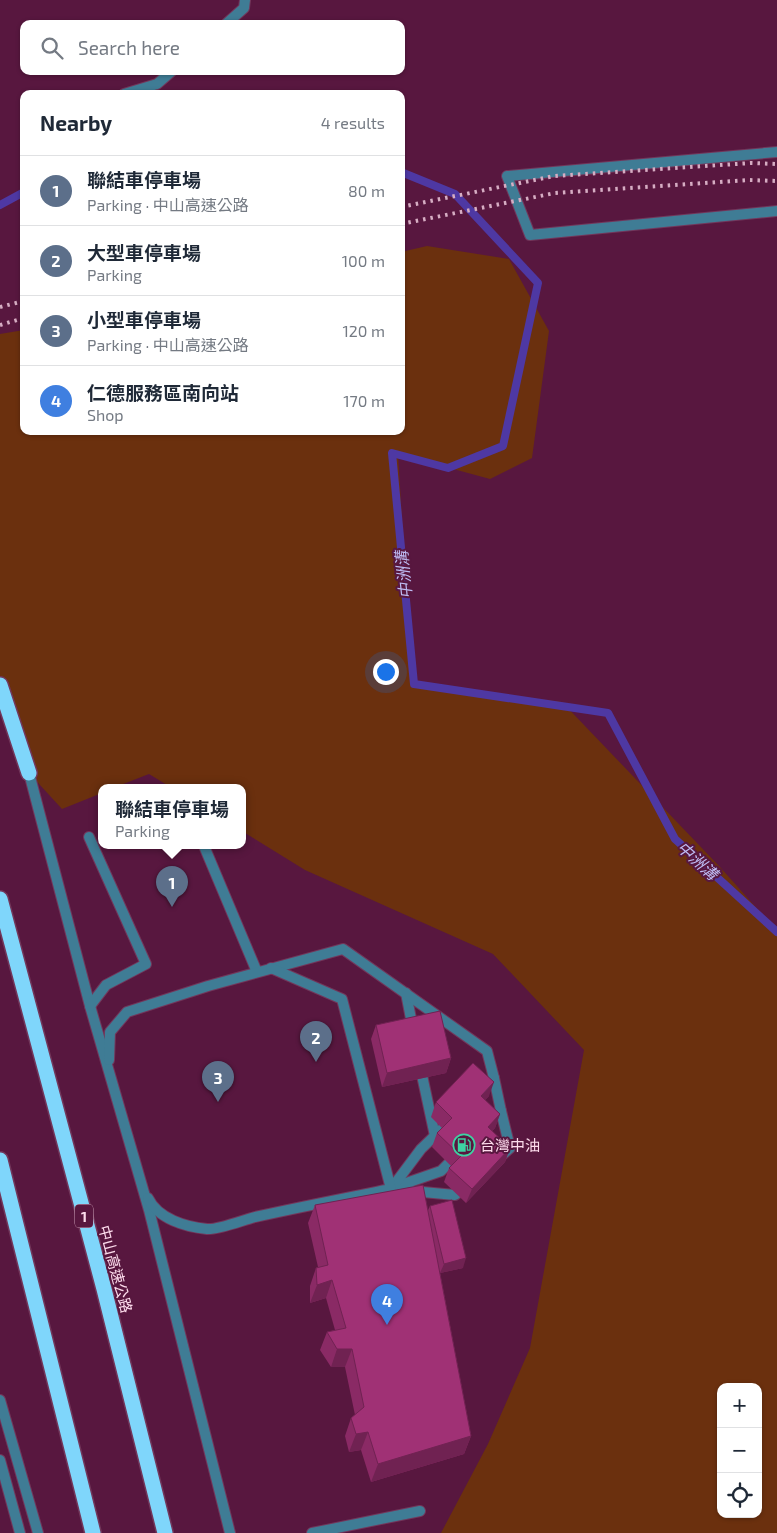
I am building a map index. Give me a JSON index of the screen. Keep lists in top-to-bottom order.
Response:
{
  "streets": {
    "highway": ["1", "中山高速公路"]
  },
  "water": ["中洲溝"],
  "places": {
    "fuel station": ["台灣中油"]
  },
  "page": {
    "search": "Search here",
    "heading": ["Nearby", "4 results"],
    "list": [
      {
        "mark": "1",
        "name": "聯結車停車場",
        "note": "Parking · 中山高速公路",
        "value": "80 m"
      },
      {
        "mark": "2",
        "name": "大型車停車場",
        "note": "Parking",
        "value": "100 m"
      },
      {
        "mark": "3",
        "name": "小型車停車場",
        "note": "Parking · 中山高速公路",
        "value": "120 m"
      },
      {
        "mark": "4",
        "name": "仁德服務區南向站",
        "note": "Shop",
        "value": "170 m"
      }
    ],
    "popup": ["聯結車停車場", "Parking"],
    "pins": [
      "1",
      "2",
      "3",
      "4"
    ],
    "map_buttons": ["+", "−"]
  }
}
